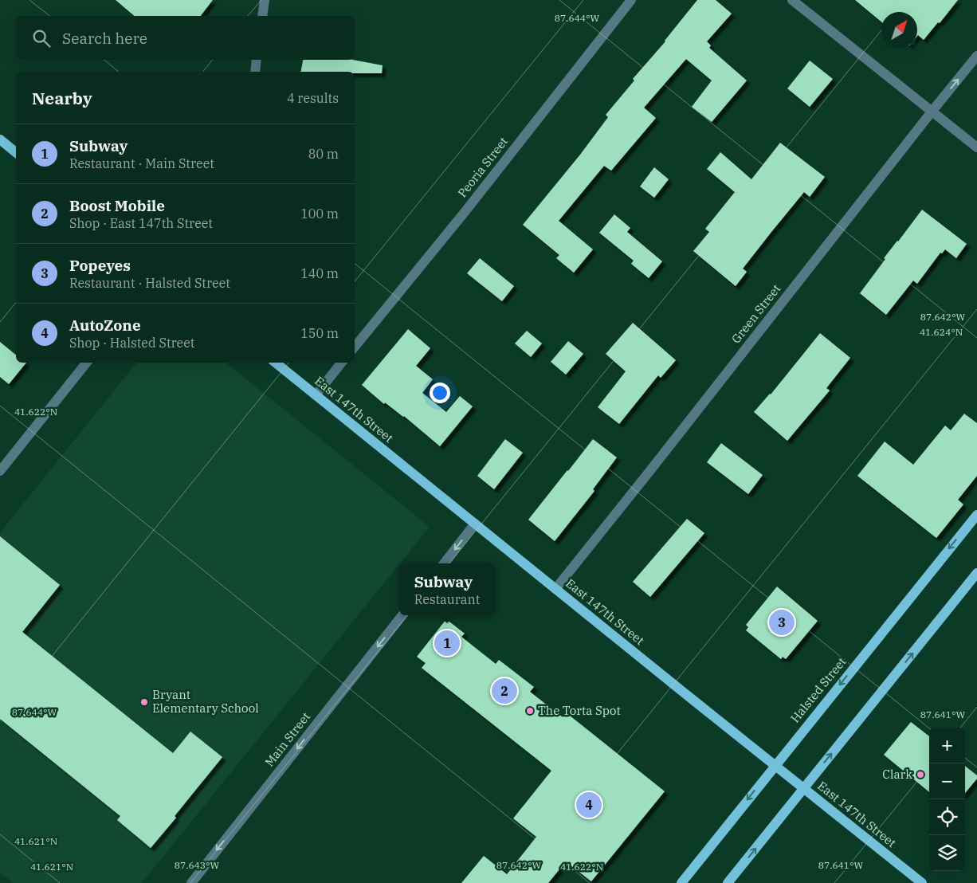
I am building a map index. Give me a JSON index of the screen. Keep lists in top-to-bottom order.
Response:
{
  "streets": {
    "main road": ["East 147th Street", "Halsted Street"],
    "street": ["Peoria Street", "Green Street", "Main Street"]
  },
  "crossings": [
    ["Green Street", "East 147th Street"],
    ["East 147th Street", "Halsted Street"]
  ],
  "one_way": ["Main Street"],
  "places": ["Bryant Elementary School", "The Torta Spot", "Clark"],
  "north": "top right",
  "page": {
    "search": "Search here",
    "heading": ["Nearby", "4 results"],
    "list": [
      {
        "mark": "1",
        "name": "Subway",
        "note": "Restaurant · Main Street",
        "value": "80 m"
      },
      {
        "mark": "2",
        "name": "Boost Mobile",
        "note": "Shop · East 147th Street",
        "value": "100 m"
      },
      {
        "mark": "3",
        "name": "Popeyes",
        "note": "Restaurant · Halsted Street",
        "value": "140 m"
      },
      {
        "mark": "4",
        "name": "AutoZone",
        "note": "Shop · Halsted Street",
        "value": "150 m"
      }
    ],
    "popup": ["Subway", "Restaurant"],
    "pins": [
      "3",
      "1",
      "2",
      "4"
    ],
    "map_buttons": ["+", "−"]
  },
  "coordinates": [
    "87.644°W",
    "87.642°W",
    "41.624°N",
    "41.622°N",
    "87.641°W",
    "41.621°N",
    "87.643°W"
  ]
}
